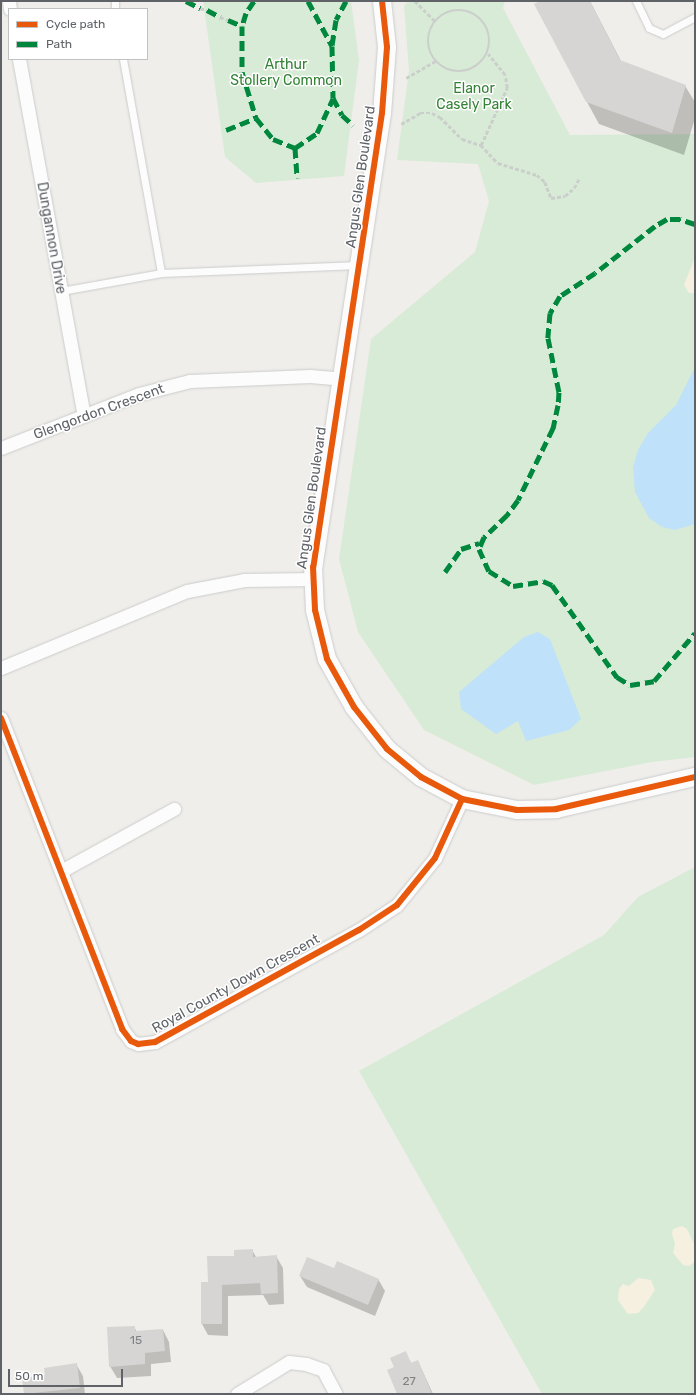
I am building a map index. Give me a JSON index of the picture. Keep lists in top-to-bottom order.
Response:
{
  "streets": {
    "street": [
      "Angus Glen Boulevard",
      "Dungannon Drive",
      "Glengordon Crescent",
      "Royal County Down Crescent"
    ]
  },
  "crossings": [
    ["Angus Glen Boulevard", "Glengordon Crescent"],
    ["Angus Glen Boulevard", "Royal County Down Crescent"],
    ["Dungannon Drive", "Glengordon Crescent"]
  ],
  "parks": ["Arthur Stollery Common", "Elanor Casely Park"],
  "house_numbers": ["15", "27"],
  "legend": ["Cycle path", "Path"],
  "scale_bar": "50 m"
}
